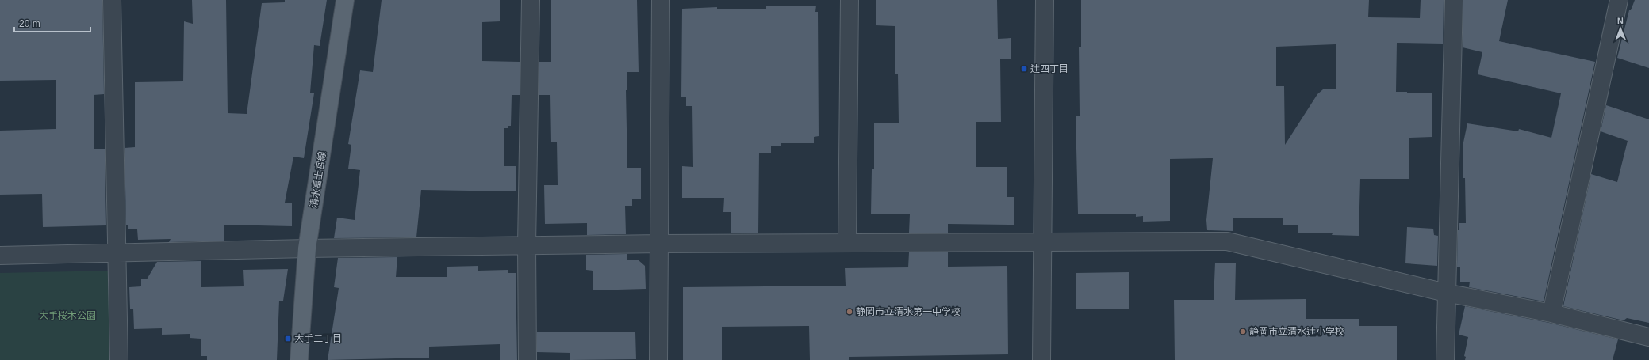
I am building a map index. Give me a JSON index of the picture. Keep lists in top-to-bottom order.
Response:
{
  "streets": {
    "main road": ["清水富士宮線"]
  },
  "parks": ["大手桜木公園"],
  "places": {
    "transit": ["辻四丁目", "大手二丁目"],
    "other": ["静岡市立清水第一中学校", "静岡市立清水辻小学校"]
  },
  "scale_bar": "20 m",
  "north": "top"
}
